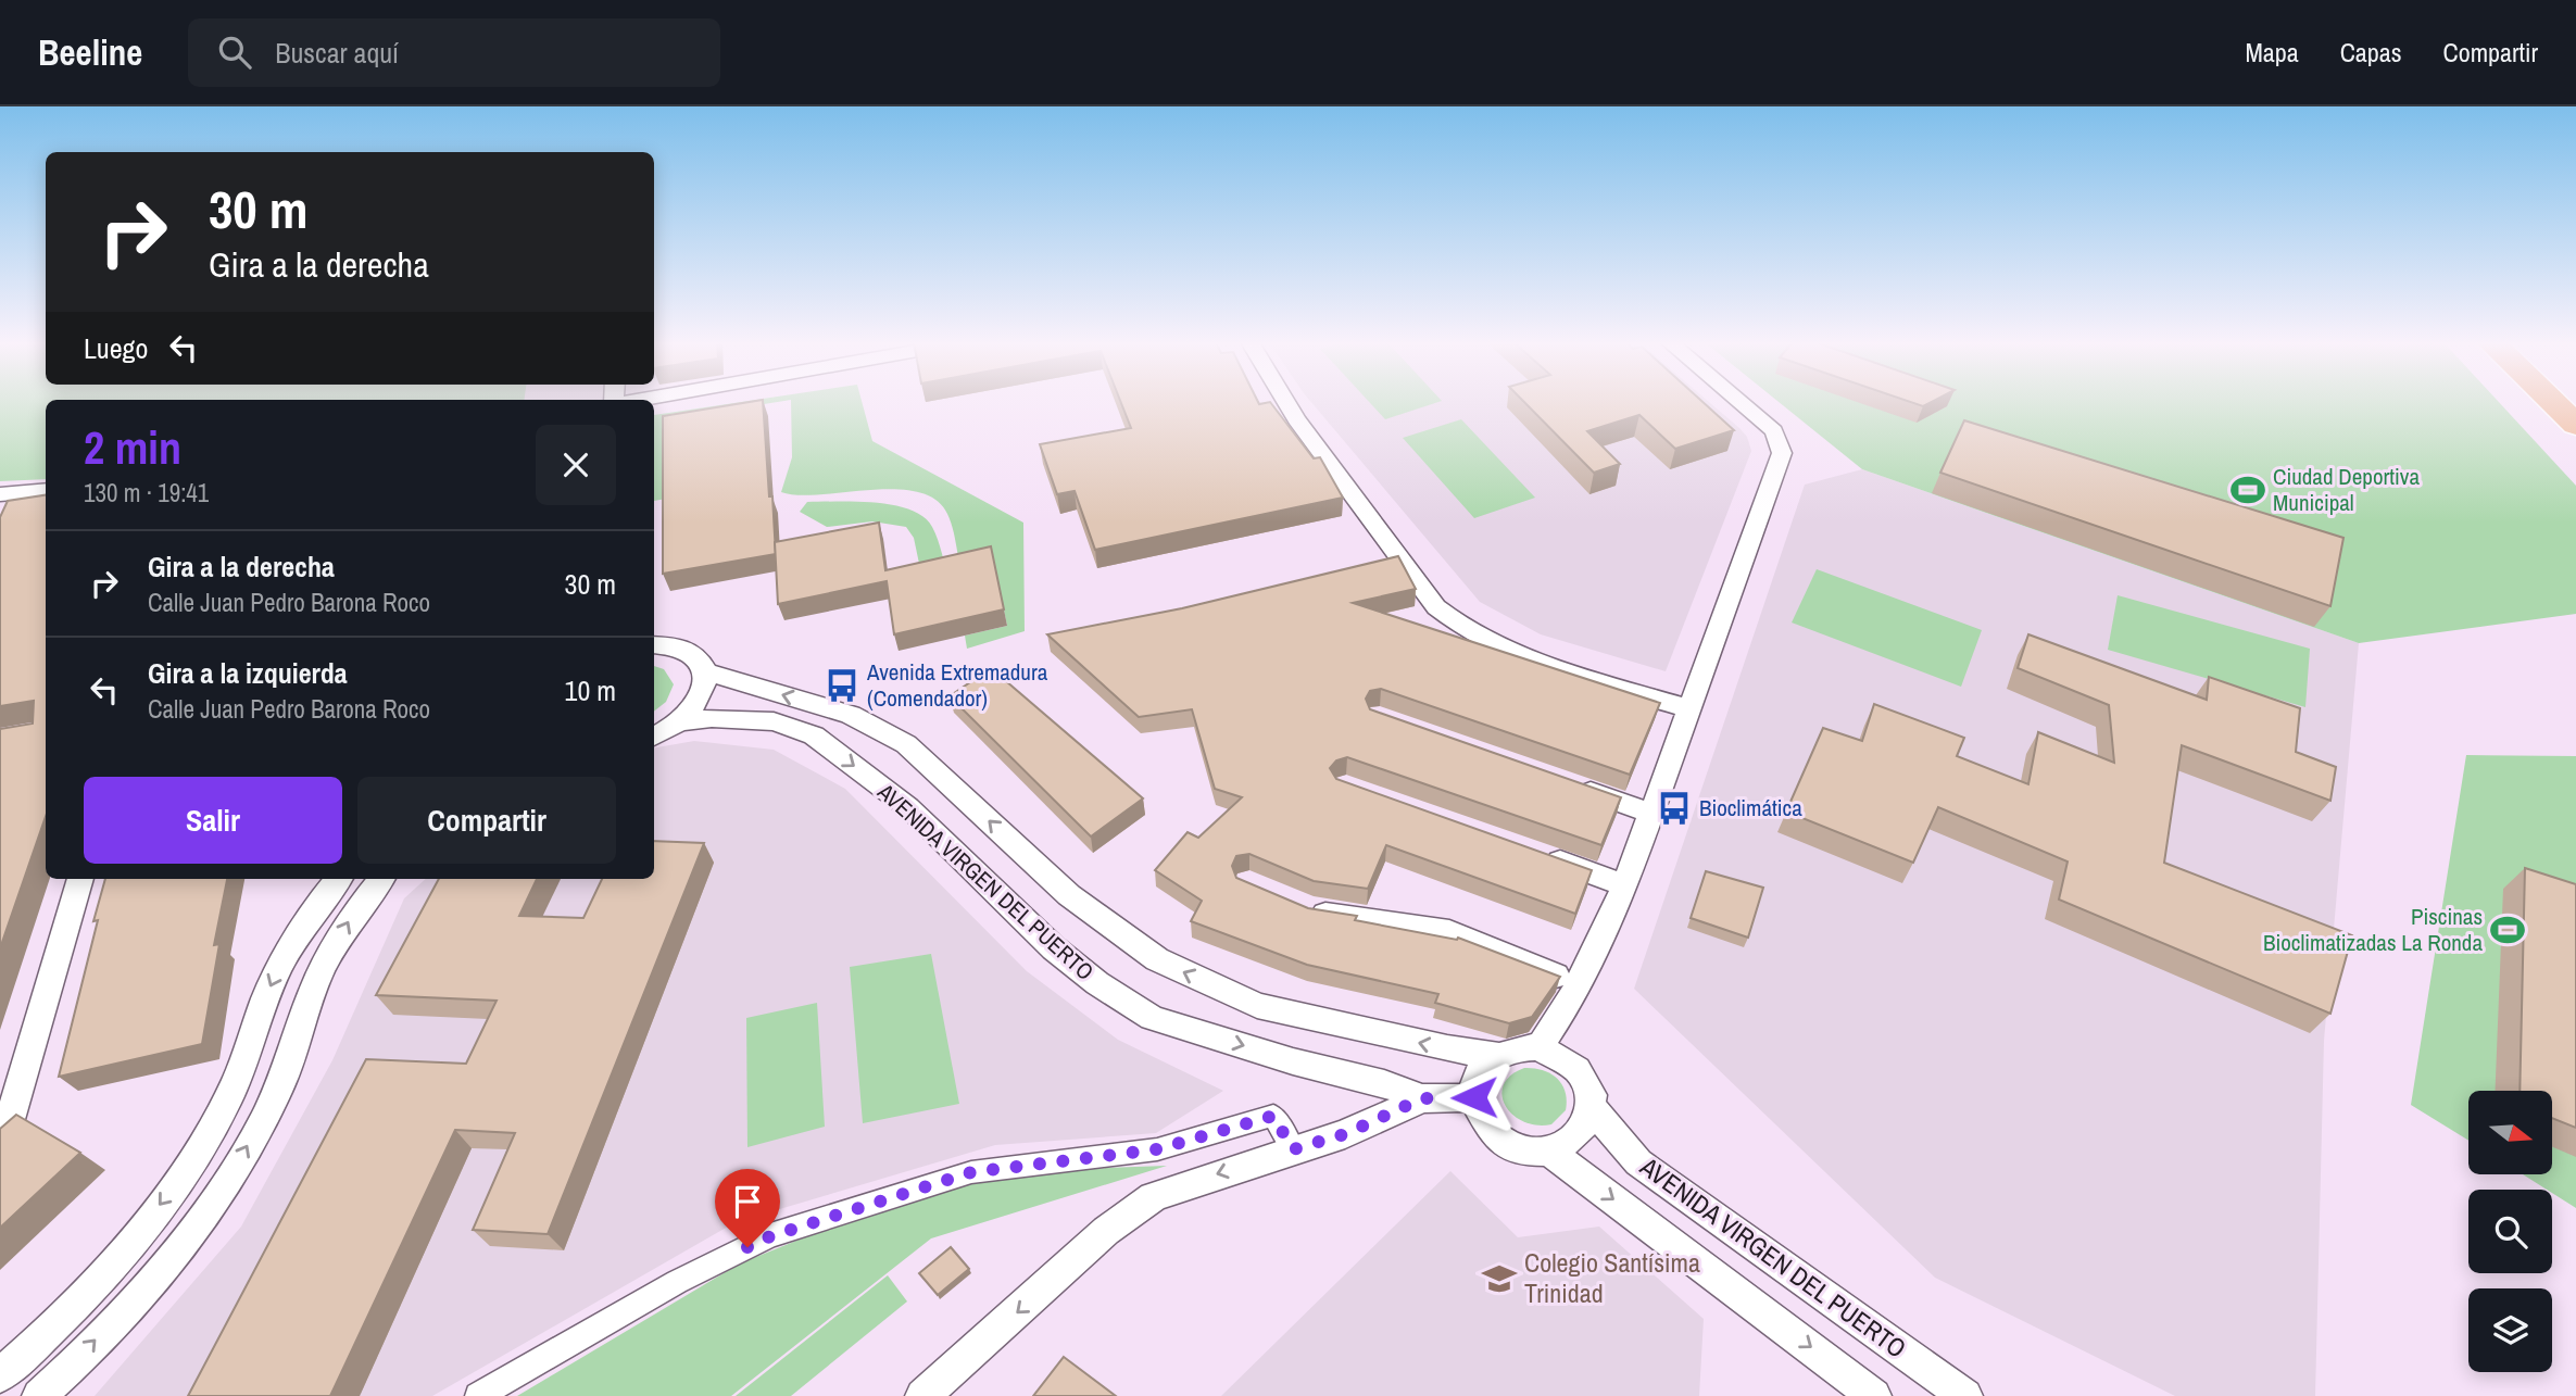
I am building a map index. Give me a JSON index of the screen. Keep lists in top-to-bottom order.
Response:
{
  "streets": {
    "street": ["AVENIDA VIRGEN DEL PUERTO"]
  },
  "places": {
    "sports": ["Ciudad Deportiva Municipal", "Piscinas Bioclimatizadas La Ronda"],
    "bus stop": ["Avenida Extremadura (Comendador)", "Bioclimática"],
    "school or university": ["Colegio Santísima Trinidad"]
  },
  "north": "right",
  "page": {
    "header": "Beeline",
    "search": "Buscar aquí",
    "nav": ["Mapa", "Capas", "Compartir"],
    "turn": ["30 m", "Gira a la derecha"],
    "then": "Luego",
    "heading": ["2 min", "130 m · 19:41"],
    "list": [
      {
        "name": "Gira a la derecha",
        "note": "Calle Juan Pedro Barona Roco",
        "value": "30 m"
      },
      {
        "name": "Gira a la izquierda",
        "note": "Calle Juan Pedro Barona Roco",
        "value": "10 m"
      }
    ],
    "buttons": ["Salir", "Compartir"]
  }
}
